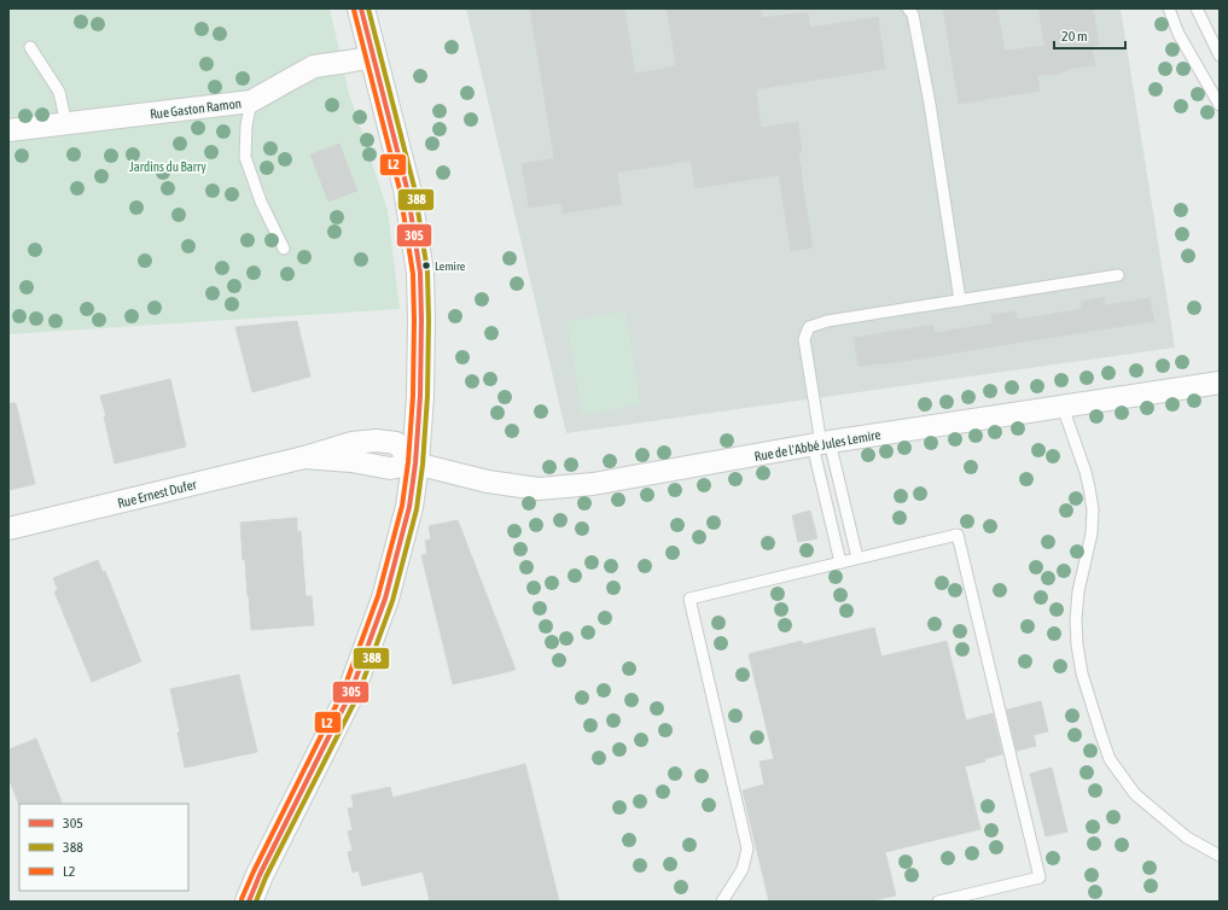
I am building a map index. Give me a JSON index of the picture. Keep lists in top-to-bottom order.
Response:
{
  "streets": {
    "street": ["Rue Gaston Ramon", "Rue de l'Abbé Jules Lemire", "Rue Ernest Dufer"]
  },
  "crossings": [
    ["Rue de l'Abbé Jules Lemire", "Rue Ernest Dufer"]
  ],
  "parks": ["Jardins du Barry"],
  "places": ["Lemire"],
  "lines": ["transit line 305", "transit line 388", "transit line L2"],
  "legend": ["305", "388", "L2"],
  "scale_bar": "20 m"
}
